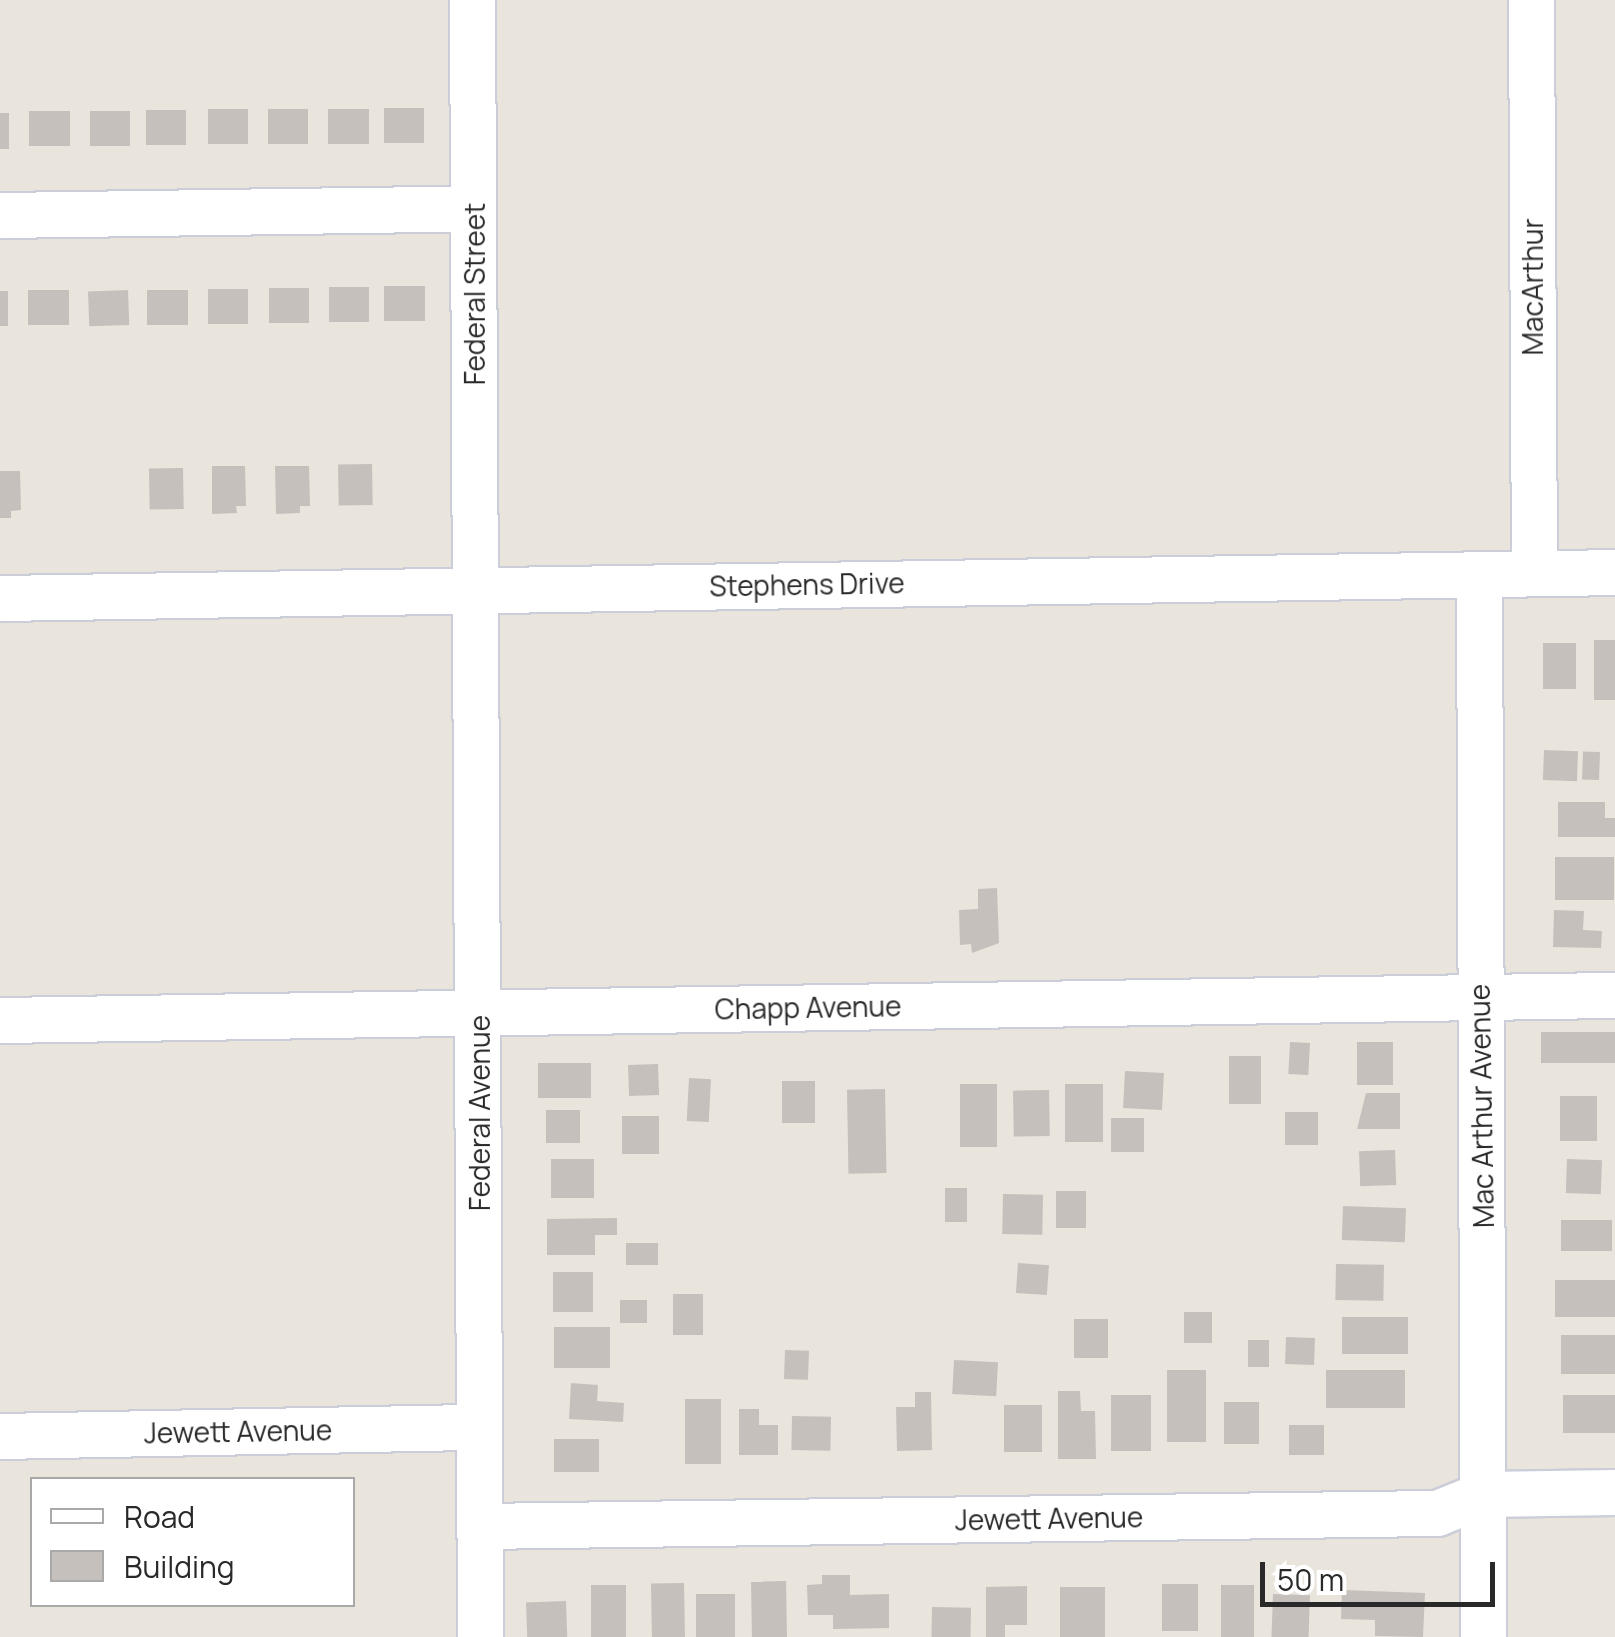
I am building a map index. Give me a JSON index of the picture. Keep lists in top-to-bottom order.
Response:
{
  "streets": {
    "street": [
      "MacArthur",
      "Federal Street",
      "Stephens Drive",
      "Chapp Avenue",
      "Mac Arthur Avenue",
      "Federal Avenue",
      "Jewett Avenue"
    ]
  },
  "crossings": [
    ["MacArthur", "Stephens Drive"],
    ["Federal Street", "Stephens Drive"],
    ["Federal Street", "Federal Avenue"],
    ["Stephens Drive", "Mac Arthur Avenue"],
    ["Stephens Drive", "Federal Avenue"],
    ["Chapp Avenue", "Mac Arthur Avenue"],
    ["Chapp Avenue", "Federal Avenue"],
    ["Mac Arthur Avenue", "Jewett Avenue"],
    ["Federal Avenue", "Jewett Avenue"]
  ],
  "legend": ["Road", "Building"],
  "scale_bar": "50 m"
}
